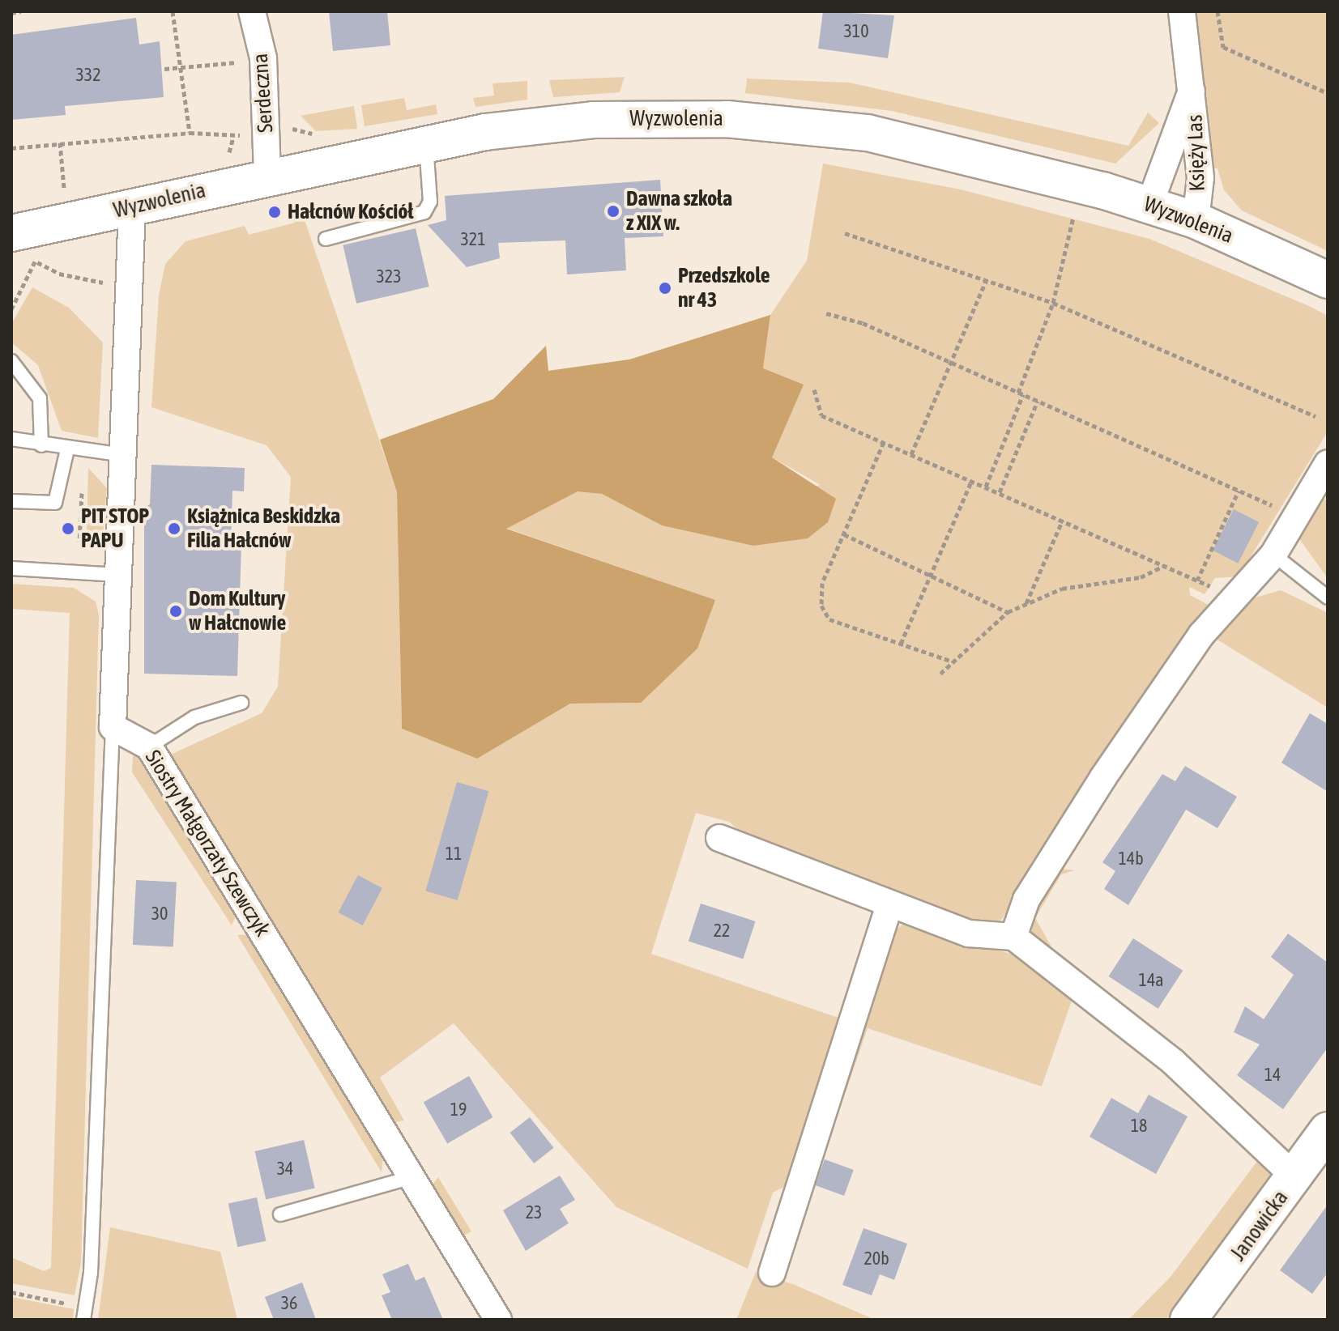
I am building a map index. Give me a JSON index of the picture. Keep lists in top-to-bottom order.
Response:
{
  "streets": {
    "street": [
      "Serdeczna",
      "Wyzwolenia",
      "Księży Las",
      "Siostry Małgorzaty Szewczyk",
      "Janowicka"
    ]
  },
  "crossings": [
    ["Serdeczna", "Wyzwolenia"],
    ["Wyzwolenia", "Księży Las"]
  ],
  "places": [
    "Dawna szkoła z XIX w.",
    "Hałcnów Kościół",
    "Przedszkole nr 43",
    "PIT STOP PAPU",
    "Książnica Beskidzka Filia Hałcnów",
    "Dom Kultury w Hałcnowie"
  ],
  "house_numbers": [
    "310",
    "332",
    "321",
    "323",
    "11",
    "14b",
    "30",
    "22",
    "14a",
    "14",
    "19",
    "18",
    "34",
    "23",
    "20b",
    "36"
  ]
}
